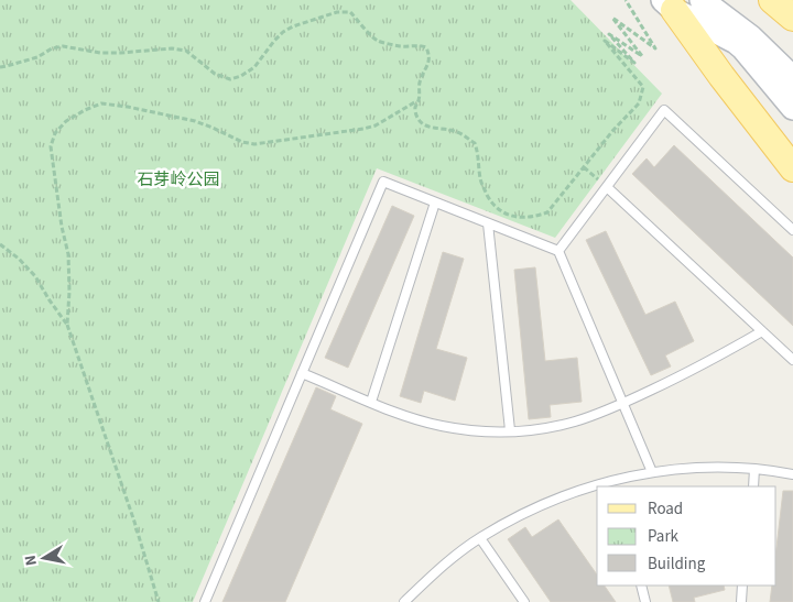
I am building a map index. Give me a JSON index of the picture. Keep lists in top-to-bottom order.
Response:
{
  "parks": ["石芽岭公园"],
  "legend": ["Road", "Park", "Building"],
  "north": "left"
}
